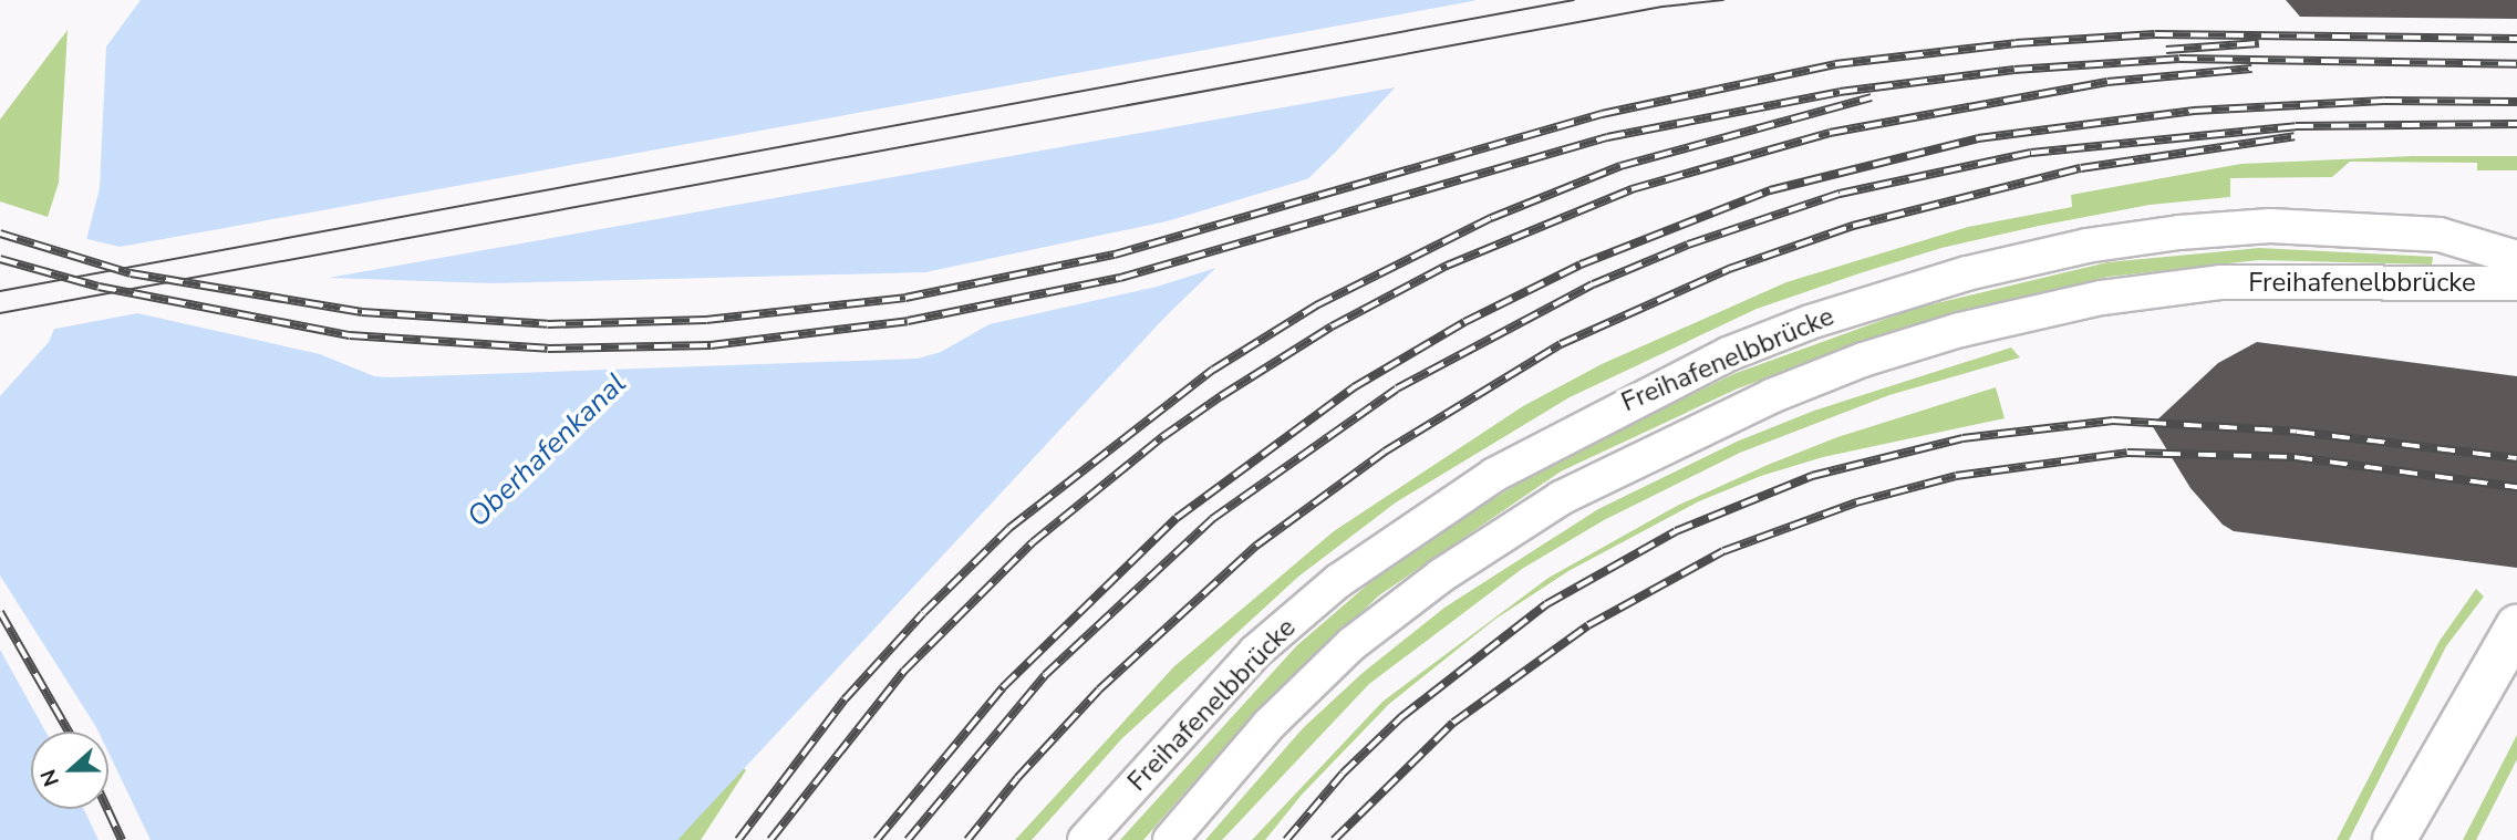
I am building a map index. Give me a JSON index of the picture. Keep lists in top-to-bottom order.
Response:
{
  "streets": {
    "street": ["Freihafenelbbrücke"]
  },
  "water": ["Oberhafenkanal"],
  "north": "left"
}
